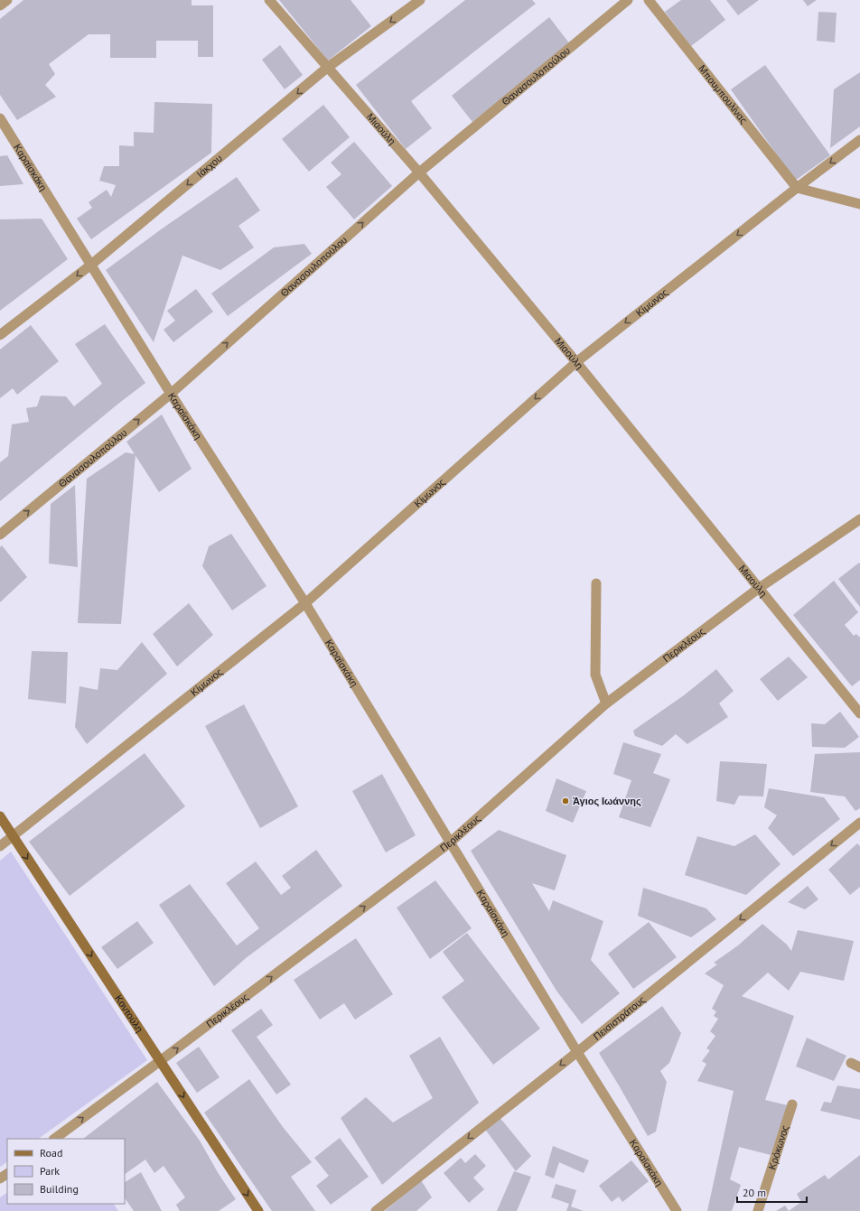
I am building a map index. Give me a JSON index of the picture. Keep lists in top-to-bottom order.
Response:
{
  "streets": {
    "main road": ["Κοντούλη"],
    "street": [
      "Θανασουλοπούλου",
      "Μπουμπουλίνας",
      "Μιαούλη",
      "Ιάκχου",
      "Καραϊσκάκη",
      "Κίμωνος",
      "Περικλέους",
      "Πεισιστράτους",
      "Κρόκωνος"
    ]
  },
  "crossings": [
    ["Θανασουλοπούλου", "Μιαούλη"],
    ["Θανασουλοπούλου", "Καραϊσκάκη"],
    ["Μπουμπουλίνας", "Κίμωνος"],
    ["Μιαούλη", "Ιάκχου"],
    ["Μιαούλη", "Κίμωνος"],
    ["Μιαούλη", "Περικλέους"],
    ["Ιάκχου", "Καραϊσκάκη"],
    ["Καραϊσκάκη", "Κίμωνος"],
    ["Καραϊσκάκη", "Περικλέους"],
    ["Καραϊσκάκη", "Πεισιστράτους"],
    ["Κίμωνος", "Κοντούλη"],
    ["Περικλέους", "Κοντούλη"]
  ],
  "one_way": [
    "Θανασουλοπούλου",
    "Ιάκχου",
    "Κίμωνος",
    "Περικλέους",
    "Κοντούλη",
    "Πεισιστράτους"
  ],
  "places": ["Άγιος Ιωάννης"],
  "legend": ["Road", "Park", "Building"],
  "scale_bar": "20 m"
}
